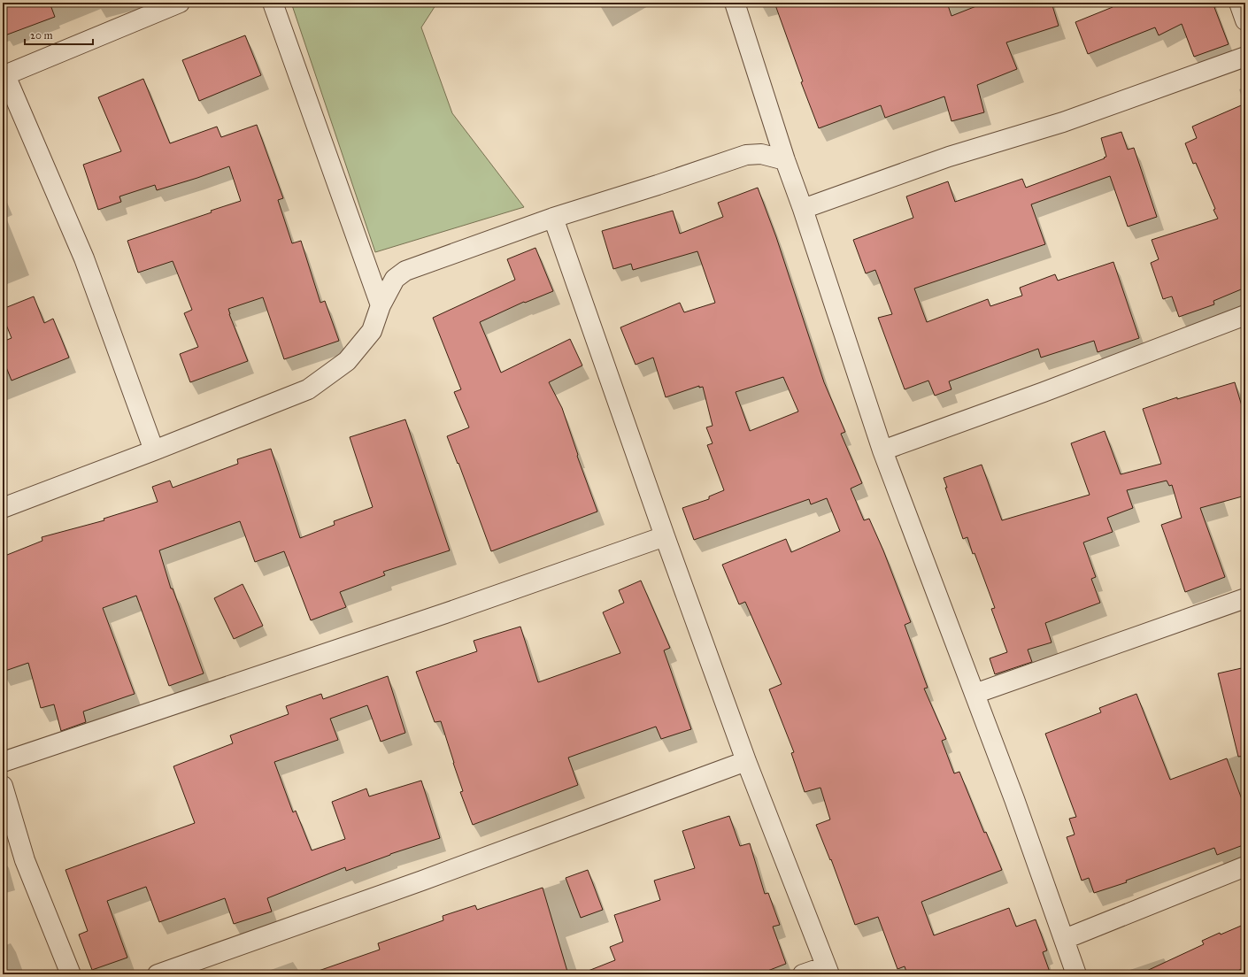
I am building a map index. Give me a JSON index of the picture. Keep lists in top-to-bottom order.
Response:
{
  "scale_bar": "20 m"
}
